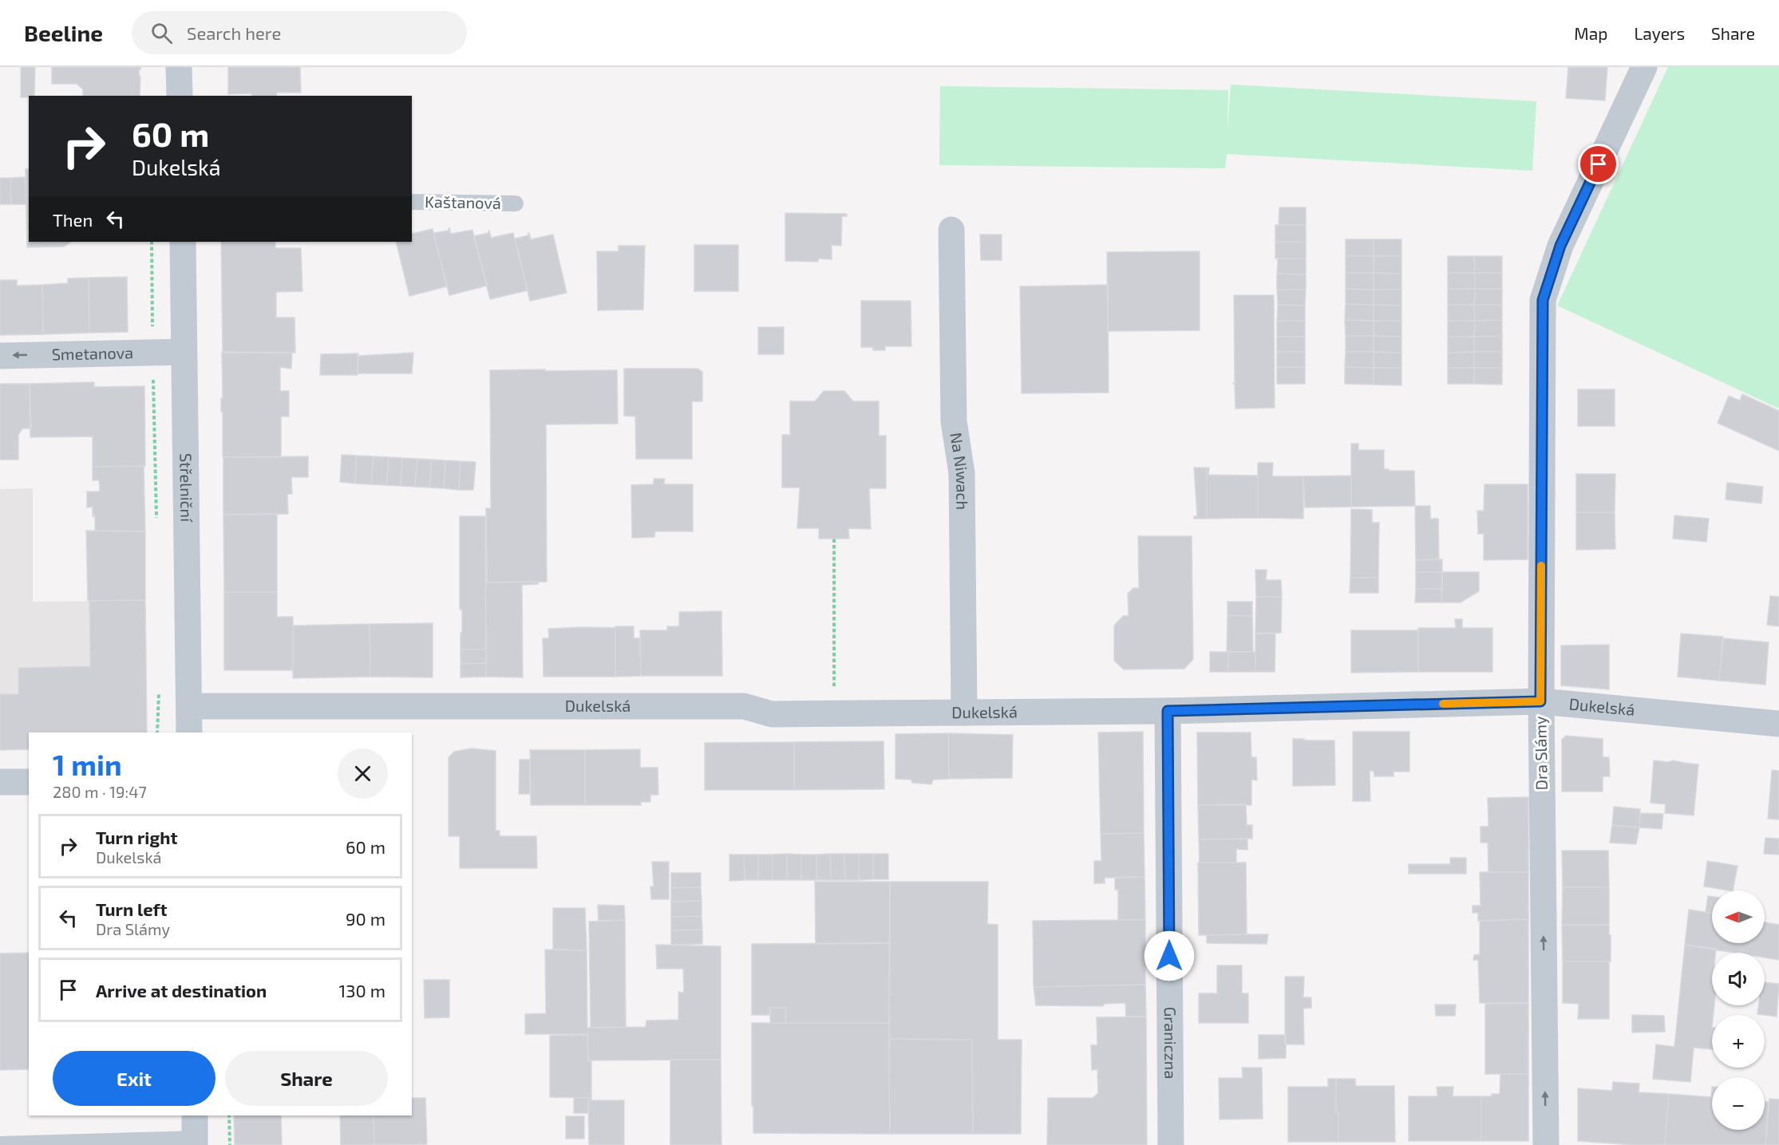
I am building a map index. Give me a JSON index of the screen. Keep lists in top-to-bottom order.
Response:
{
  "streets": {
    "street": [
      "Smetanova",
      "Na Niwach",
      "Střelniční",
      "Dukelská",
      "Dra Slámy",
      "Graniczna"
    ],
    "lane": ["Kaštanová"]
  },
  "crossings": [
    ["Smetanova", "Střelniční"],
    ["Na Niwach", "Dukelská"],
    ["Střelniční", "Dukelská"],
    ["Dukelská", "Dra Slámy"],
    ["Dukelská", "Graniczna"]
  ],
  "one_way": ["Smetanova", "Dra Slámy"],
  "north": "left",
  "page": {
    "header": "Beeline",
    "search": "Search here",
    "nav": ["Map", "Layers", "Share"],
    "turn": ["60 m", "Dukelská"],
    "then": "Then",
    "heading": ["1 min", "280 m · 19:47"],
    "list": [
      {
        "name": "Turn right",
        "note": "Dukelská",
        "value": "60 m"
      },
      {
        "name": "Turn left",
        "note": "Dra Slámy",
        "value": "90 m"
      },
      {
        "name": "Arrive at destination",
        "value": "130 m"
      }
    ],
    "map_buttons": ["+", "−"],
    "buttons": ["Exit", "Share"]
  }
}
